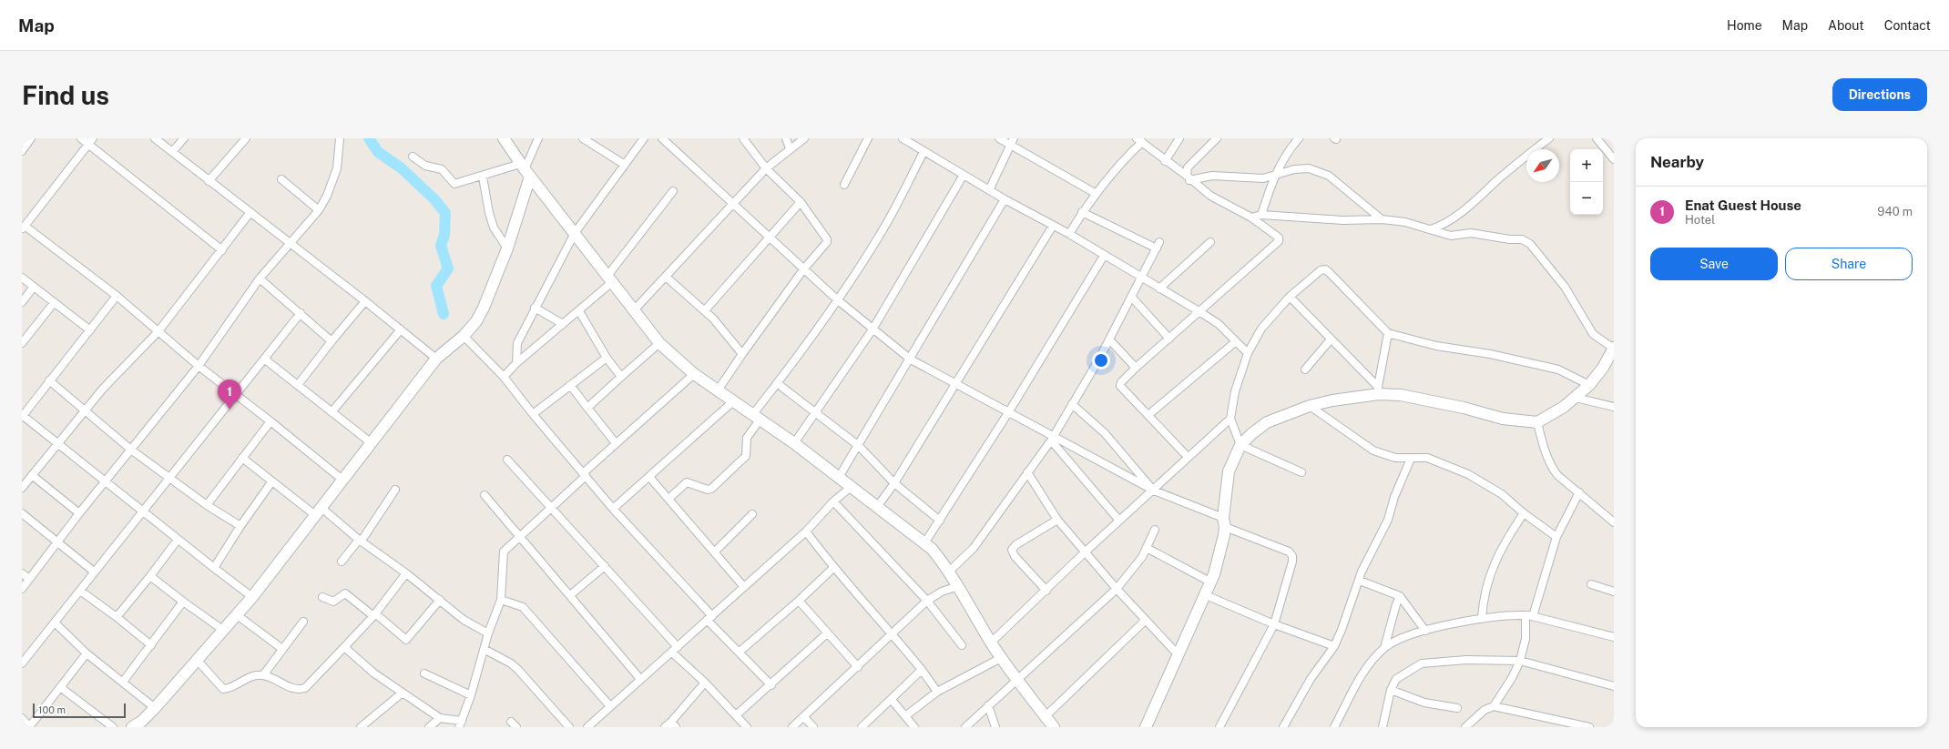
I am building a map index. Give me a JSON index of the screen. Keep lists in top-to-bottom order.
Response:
{
  "scale_bar": "100 m",
  "north": "bottom left",
  "page": {
    "header": "Map",
    "nav": [
      "Home",
      "Map",
      "About",
      "Contact"
    ],
    "buttons": [
      "Directions",
      ["Save", "Share"]
    ],
    "title": "Find us",
    "heading": "Nearby",
    "map_buttons": ["+", "−"],
    "list": [
      {
        "mark": "1",
        "name": "Enat Guest House",
        "note": "Hotel",
        "value": "940 m"
      }
    ],
    "pins": "1",
    "scale": "100 m"
  }
}
